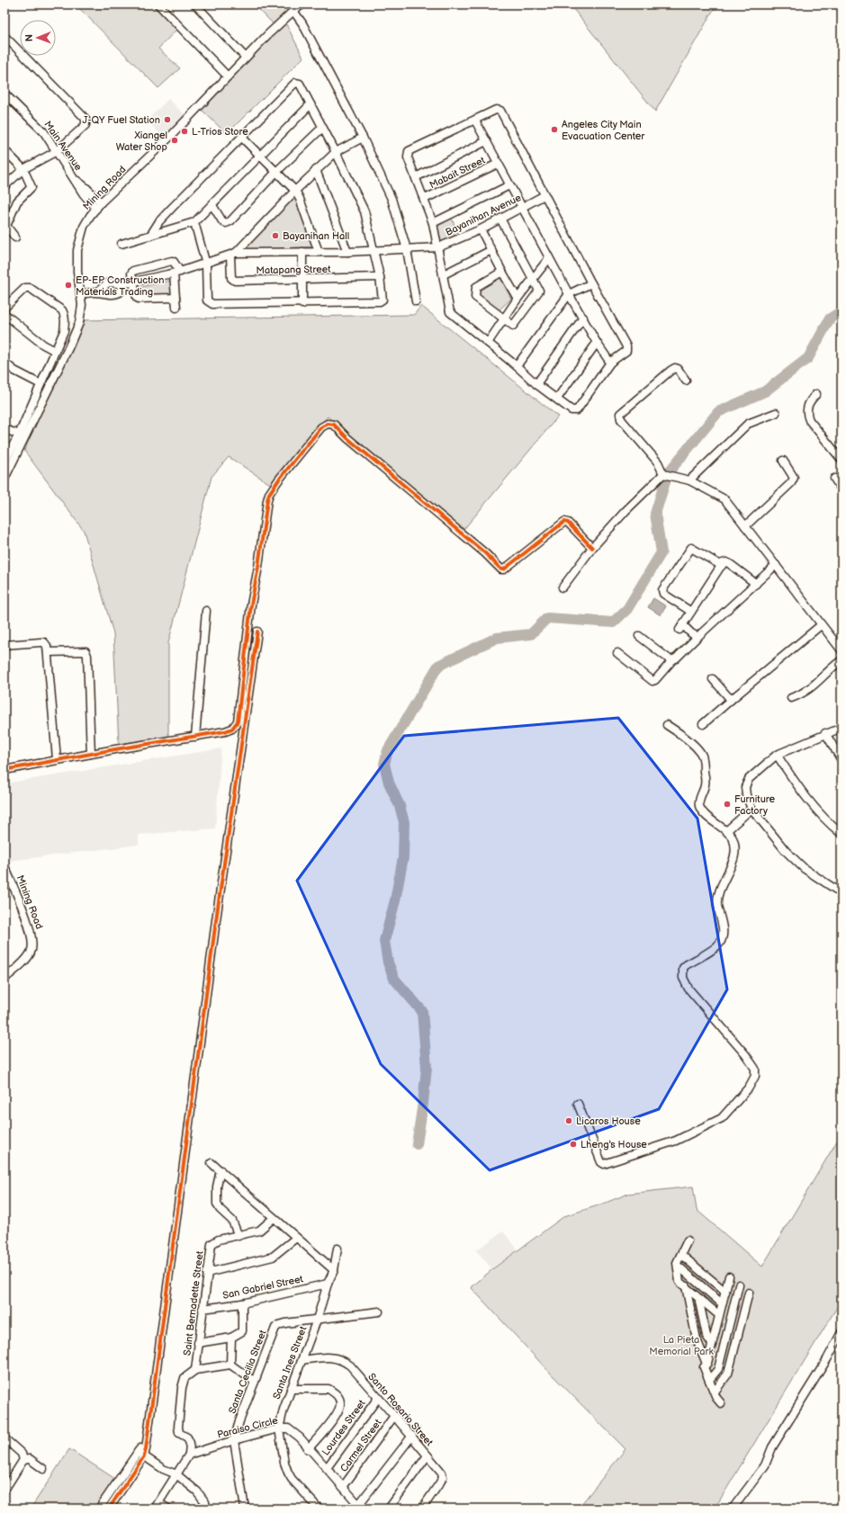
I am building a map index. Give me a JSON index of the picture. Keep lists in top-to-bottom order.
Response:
{
  "streets": {
    "street": [
      "Main Avenue",
      "Mabait Street",
      "Mining Road",
      "Bayanihan Avenue",
      "Matapang Street",
      "San Gabriel Street",
      "Saint Bernadette Street",
      "Santa Ines Street",
      "Santa Cecilia Street",
      "Santo Rosario Street",
      "Paraiso Circle",
      "Lourdes Street",
      "Carmel Street"
    ]
  },
  "crossings": [
    ["Main Avenue", "Mining Road"],
    ["Bayanihan Avenue", "Matapang Street"],
    ["San Gabriel Street", "Saint Bernadette Street"],
    ["San Gabriel Street", "Santa Ines Street"],
    ["Santa Ines Street", "Santa Cecilia Street"],
    ["Santa Ines Street", "Santo Rosario Street"],
    ["Santa Ines Street", "Paraiso Circle"],
    ["Santa Cecilia Street", "Paraiso Circle"],
    ["Santo Rosario Street", "Lourdes Street"],
    ["Santo Rosario Street", "Carmel Street"],
    ["Paraiso Circle", "Lourdes Street"],
    ["Paraiso Circle", "Carmel Street"]
  ],
  "parks": ["La Pieta Memorial Park"],
  "places": [
    "J-QY Fuel Station",
    "Angeles City Main Evacuation Center",
    "L-Trios Store",
    "Xiangel Water Shop",
    "Bayanihan Hall",
    "EP-EP Construction Materials Trading",
    "Furniture Factory",
    "Licaros House",
    "Lheng's House"
  ],
  "north": "left"
}
